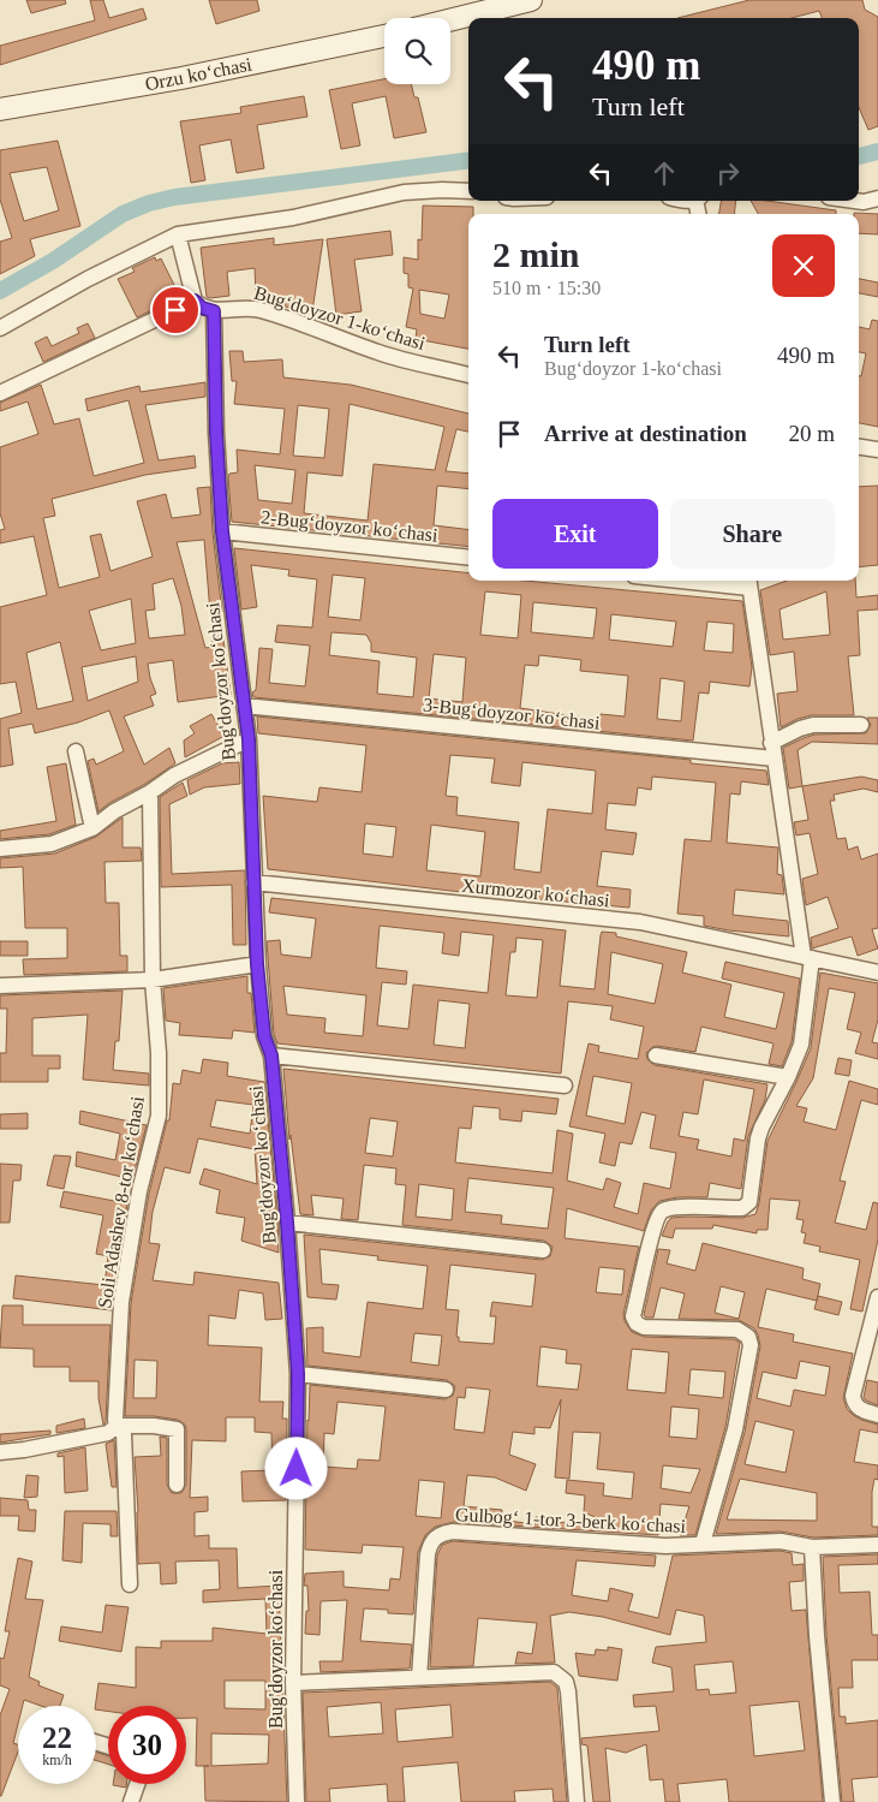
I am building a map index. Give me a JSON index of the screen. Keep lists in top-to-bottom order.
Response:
{
  "streets": {
    "street": [
      "Orzu koʻchasi",
      "Bugʻdoyzor 1-koʻchasi",
      "2-Bugʻdoyzor koʻchasi",
      "Bug'doyzor koʻchasi",
      "3-Bugʻdoyzor koʻchasi",
      "Xurmozor koʻchasi",
      "Soli Adashev 8-tor koʻchasi",
      "Gulbogʻ 1-tor 3-berk koʻchasi"
    ]
  },
  "crossings": [
    ["Bugʻdoyzor 1-koʻchasi", "Bug'doyzor koʻchasi"],
    ["2-Bugʻdoyzor koʻchasi", "Bug'doyzor koʻchasi"],
    ["Bug'doyzor koʻchasi", "3-Bugʻdoyzor koʻchasi"],
    ["Bug'doyzor koʻchasi", "Xurmozor koʻchasi"]
  ],
  "page": {
    "turn": ["490 m", "Turn left"],
    "heading": ["2 min", "510 m · 15:30"],
    "list": [
      {
        "name": "Turn left",
        "note": "Bugʻdoyzor 1-koʻchasi",
        "value": "490 m"
      },
      {
        "name": "Arrive at destination",
        "value": "20 m"
      }
    ],
    "buttons": ["Exit", "Share"],
    "speed": "22 km/h",
    "limit": "30"
  }
}
